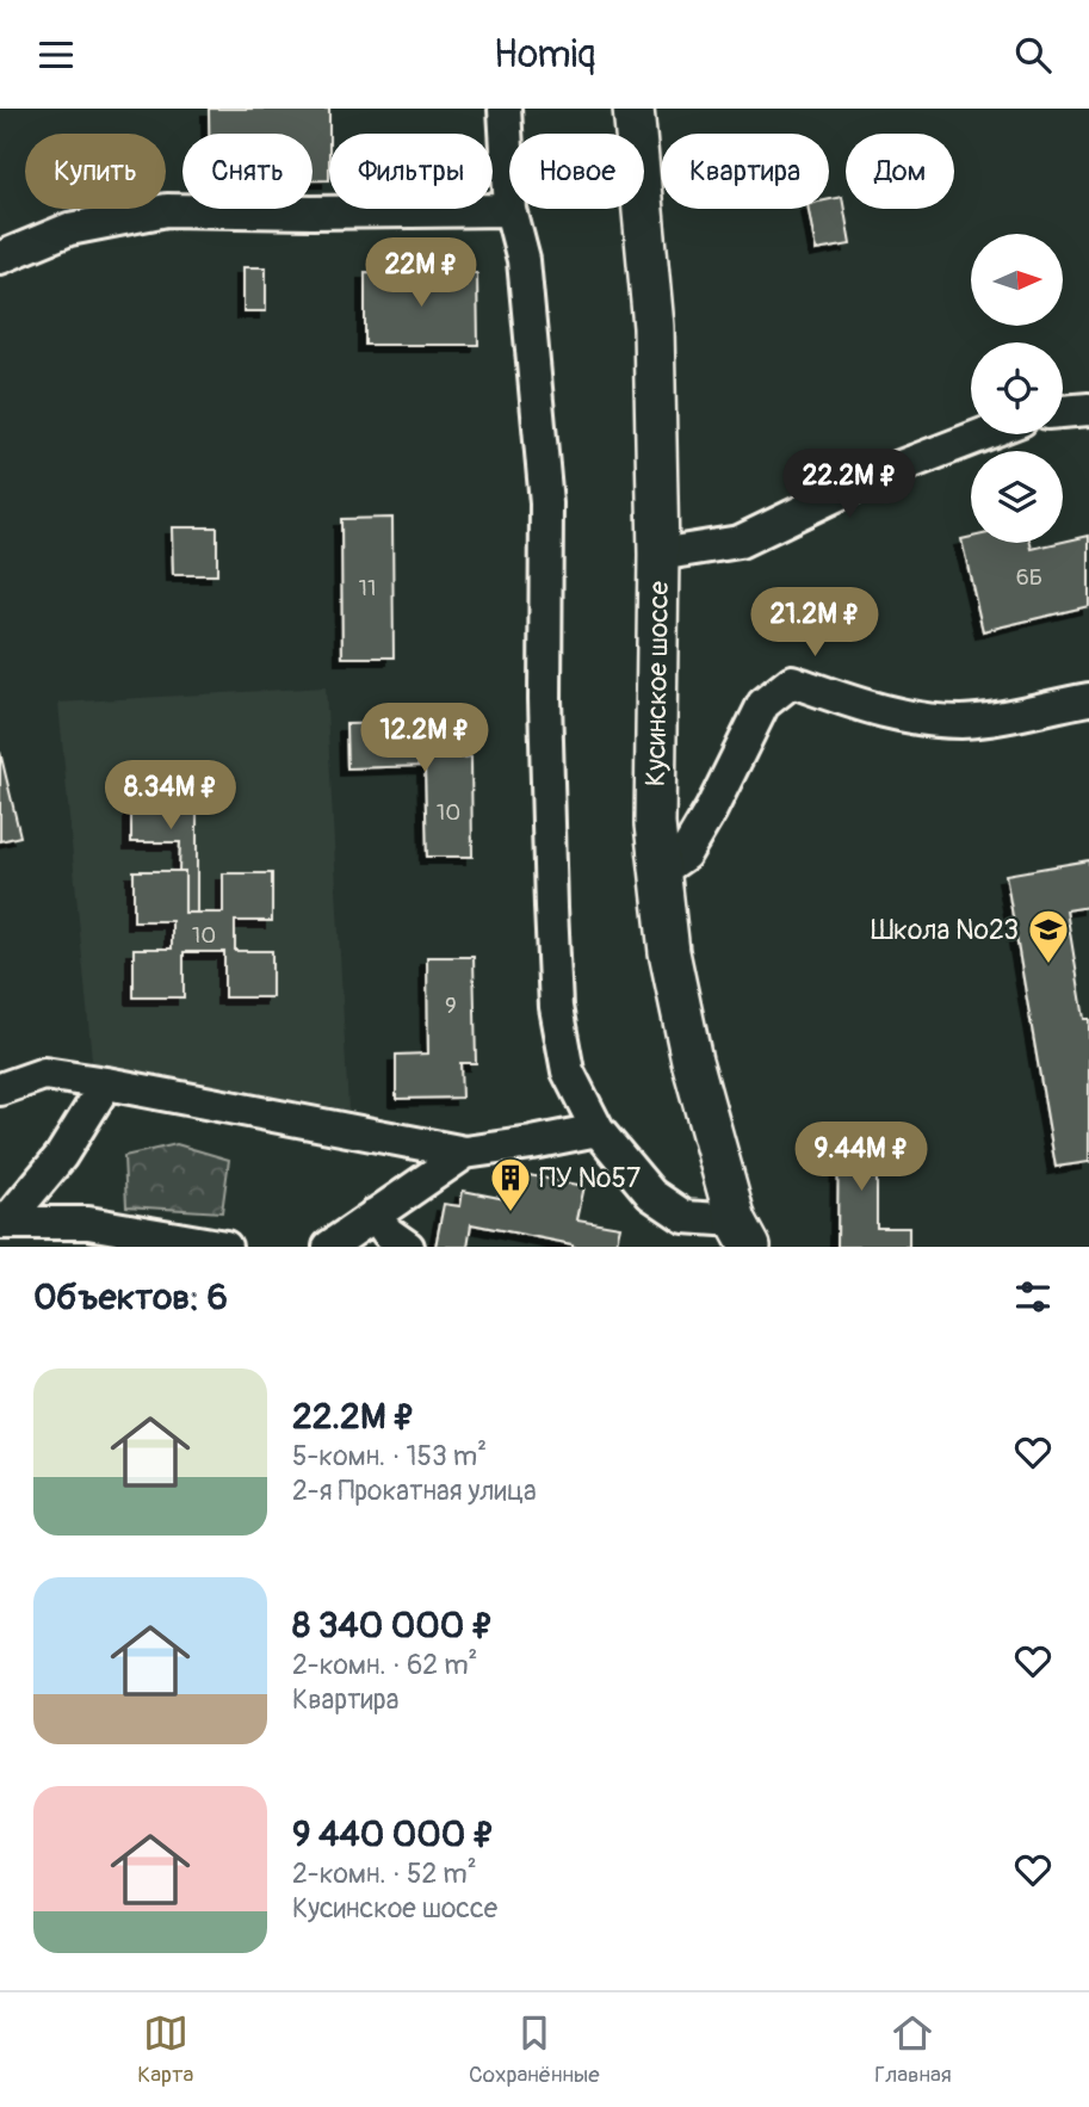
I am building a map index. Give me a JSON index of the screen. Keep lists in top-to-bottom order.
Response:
{
  "streets": {
    "main road": ["Кусинское шоссе"]
  },
  "places": {
    "school or university": ["Школа №23"],
    "building": ["ПУ №57"]
  },
  "house_numbers": [
    "6Б",
    "11",
    "10",
    "10",
    "9"
  ],
  "north": "right",
  "page": {
    "header": "Homiq",
    "chip": [
      "Купить",
      "Снять",
      "Фильтры",
      "Новое",
      "Квартира",
      "Дом"
    ],
    "price": [
      "22M ₽",
      "22.2M ₽",
      "21.2M ₽",
      "12.2M ₽",
      "8.34M ₽",
      "9.44M ₽"
    ],
    "heading": "Объектов: 6",
    "list": [
      {
        "name": "22.2M ₽",
        "note": "5-комн. · 153 m² · 2-я Прокатная улица"
      },
      {
        "name": "8 340 000 ₽",
        "note": "2-комн. · 62 m² · Квартира"
      },
      {
        "name": "9 440 000 ₽",
        "note": "2-комн. · 52 m² · Кусинское шоссе"
      }
    ],
    "tabs": ["Карта", "Сохранённые", "Главная"]
  }
}
